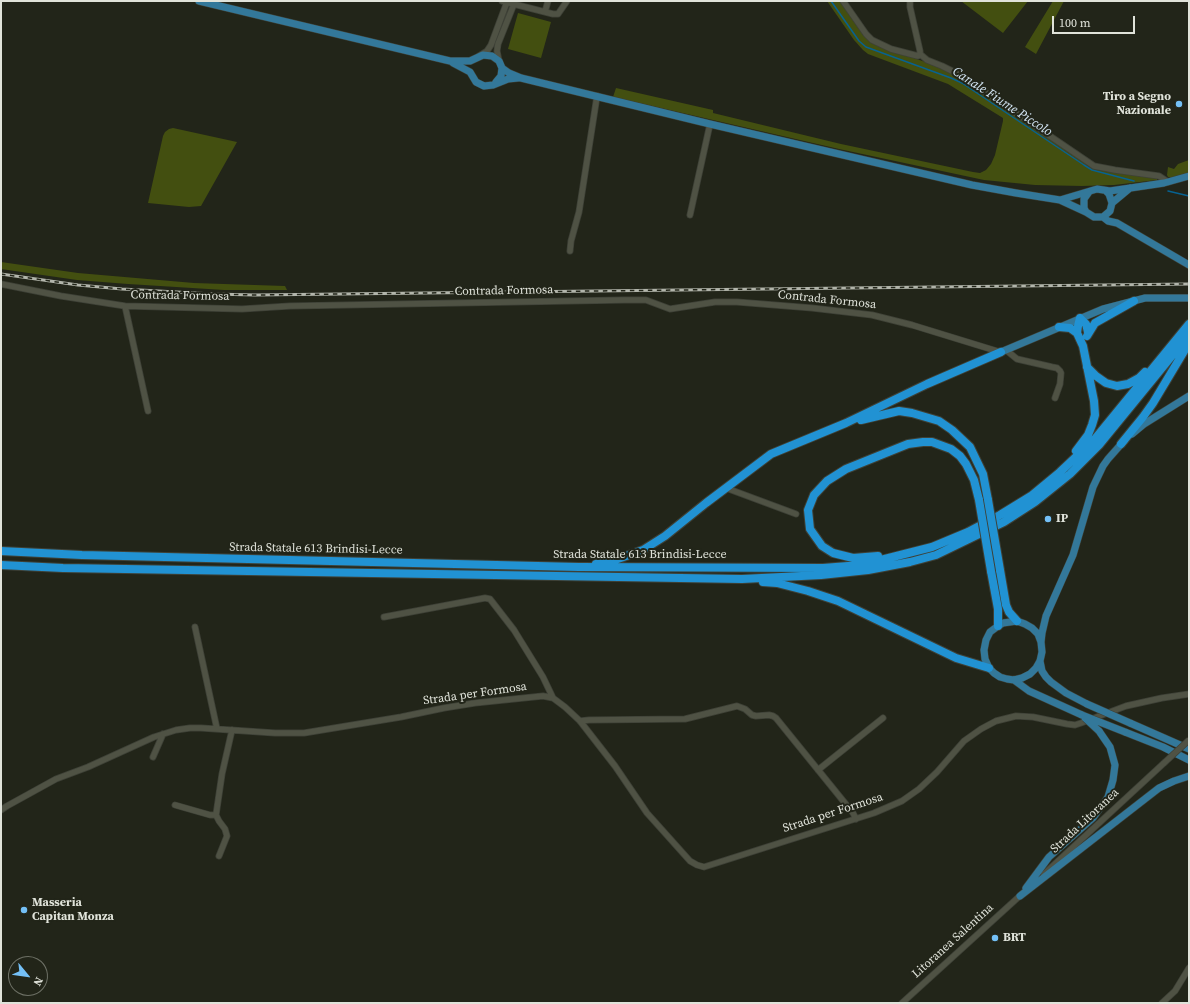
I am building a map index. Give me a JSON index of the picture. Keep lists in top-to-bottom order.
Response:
{
  "streets": {
    "highway": ["Strada Statale 613 Brindisi-Lecce"],
    "street": [
      "Contrada Formosa",
      "Strada per Formosa",
      "Strada Litoranea",
      "Litoranea Salentina"
    ]
  },
  "crossings": [
    ["Strada Litoranea", "Litoranea Salentina"]
  ],
  "water": ["Canale Fiume Piccolo"],
  "places": [
    "Tiro a Segno Nazionale",
    "IP",
    "Masseria Capitan Monza",
    "BRT"
  ],
  "scale_bar": "100 m",
  "north": "bottom right"
}
